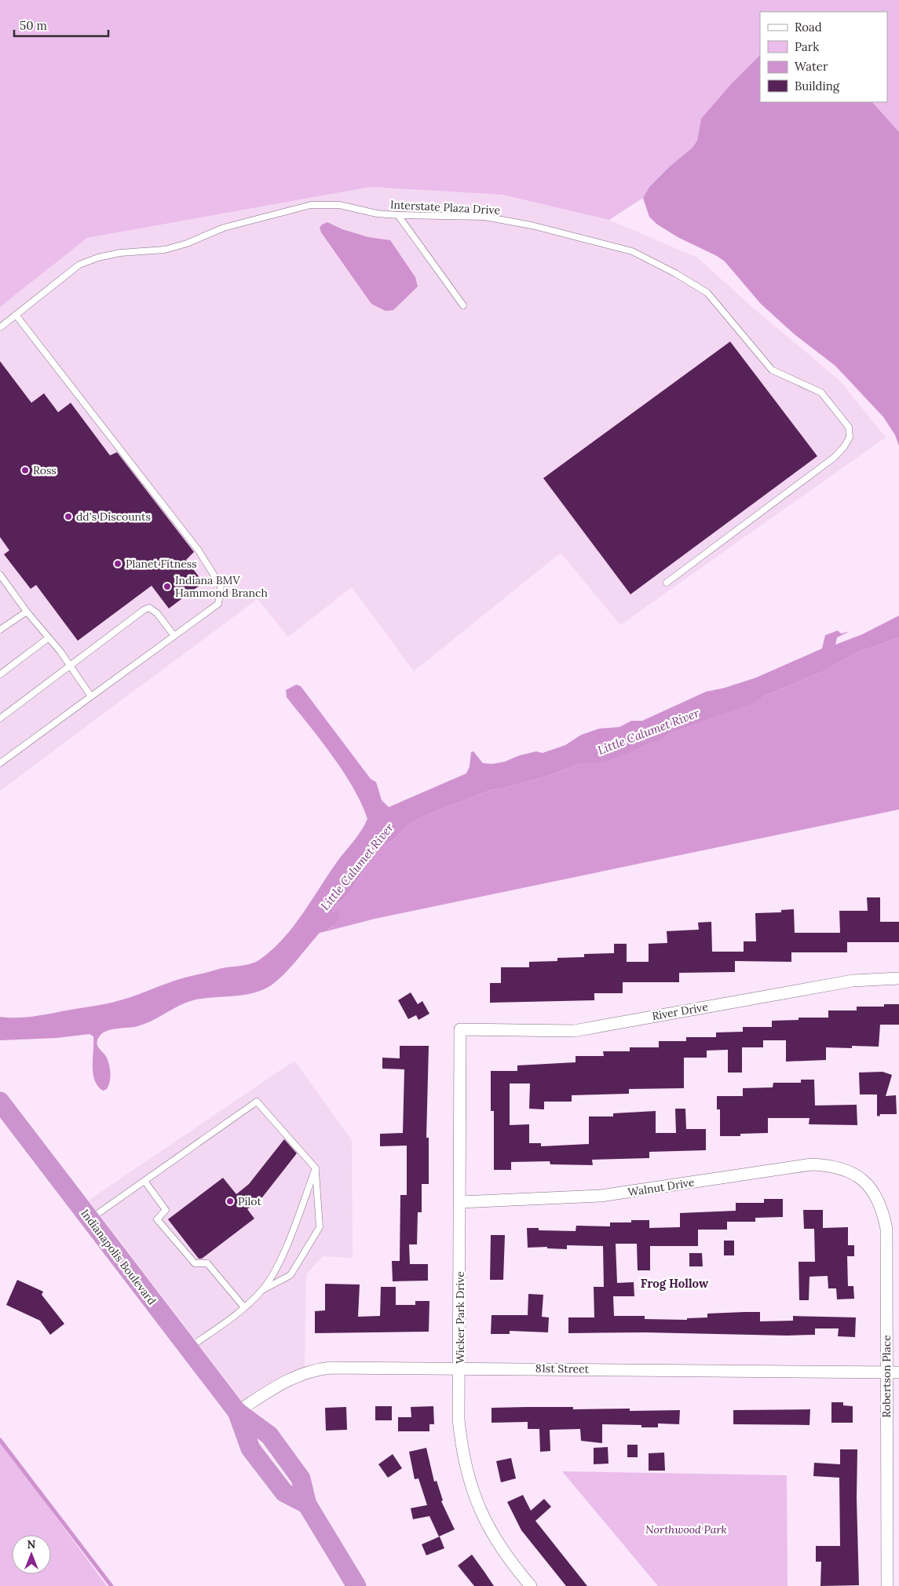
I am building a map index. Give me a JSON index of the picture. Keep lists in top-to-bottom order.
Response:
{
  "streets": {
    "highway": ["Indianapolis Boulevard"],
    "street": [
      "River Drive",
      "Walnut Drive",
      "Wicker Park Drive",
      "81st Street",
      "Robertson Place"
    ],
    "lane": ["Interstate Plaza Drive"]
  },
  "crossings": [
    ["River Drive", "Wicker Park Drive"],
    ["Walnut Drive", "Wicker Park Drive"],
    ["Walnut Drive", "Robertson Place"],
    ["Indianapolis Boulevard", "81st Street"],
    ["Wicker Park Drive", "81st Street"],
    ["81st Street", "Robertson Place"]
  ],
  "districts": ["Frog Hollow"],
  "water": ["Little Calumet River"],
  "parks": ["Northwood Park"],
  "places": [
    "Ross",
    "dd's Discounts",
    "Planet Fitness",
    "Indiana BMV Hammond Branch",
    "Pilot"
  ],
  "legend": [
    "Road",
    "Park",
    "Water",
    "Building"
  ],
  "scale_bar": "50 m",
  "north": "top"
}
